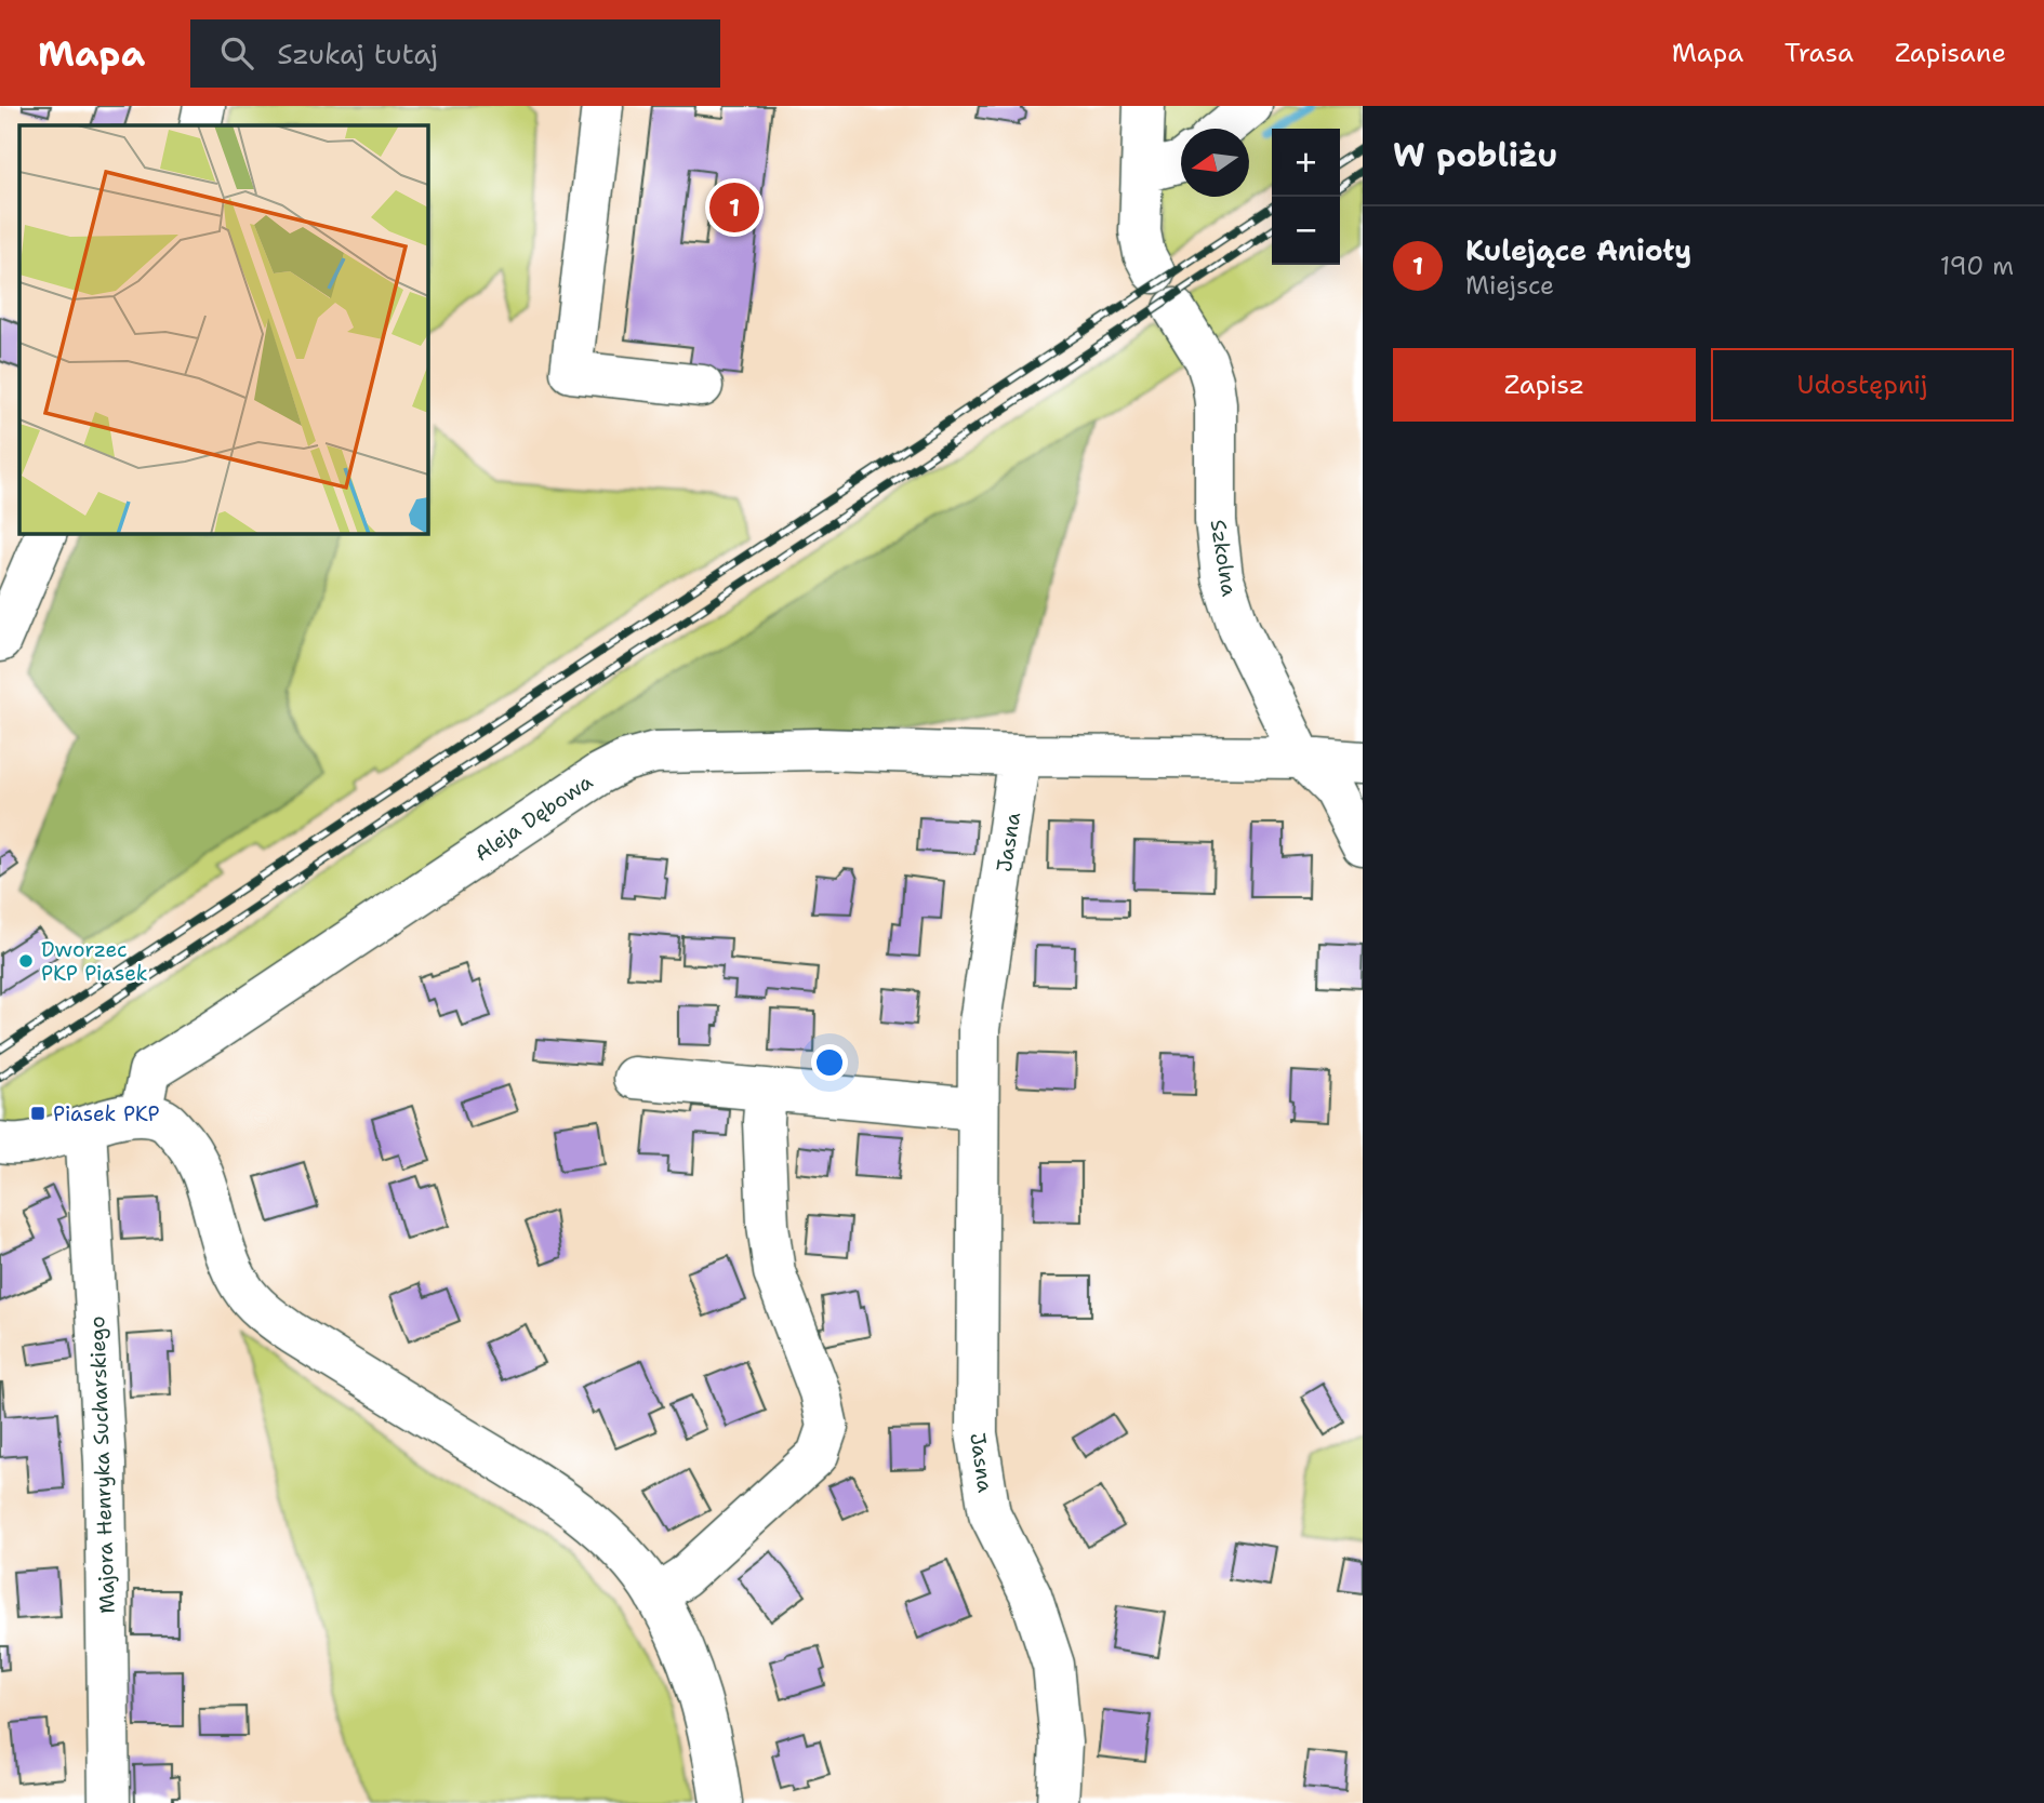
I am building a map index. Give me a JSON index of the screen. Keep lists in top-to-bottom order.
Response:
{
  "streets": {
    "street": [
      "Szkolna",
      "Aleja Dębowa",
      "Jasna",
      "Majora Henryka Sucharskiego"
    ]
  },
  "crossings": [
    ["Szkolna", "Aleja Dębowa"],
    ["Aleja Dębowa", "Jasna"]
  ],
  "places": {
    "other": ["Dworzec PKP Piasek"],
    "transit": ["Piasek PKP"]
  },
  "north": "left",
  "page": {
    "header": "Mapa",
    "search": "Szukaj tutaj",
    "nav": ["Mapa", "Trasa", "Zapisane"],
    "heading": "W pobliżu",
    "map_buttons": ["+", "−"],
    "pins": "1",
    "list": [
      {
        "mark": "1",
        "name": "Kulejące Anioły",
        "note": "Miejsce",
        "value": "190 m"
      }
    ],
    "buttons": ["Zapisz", "Udostępnij"]
  }
}
